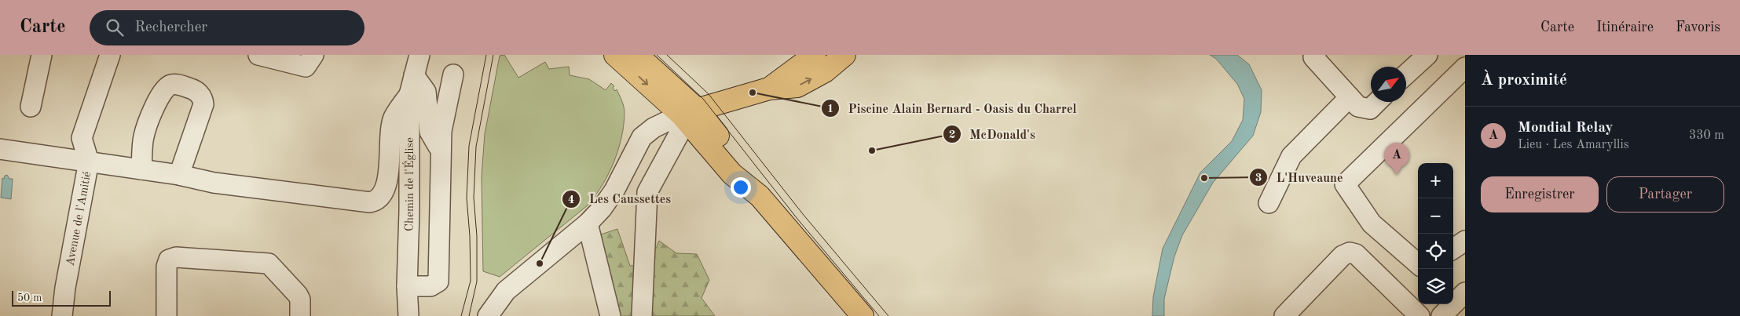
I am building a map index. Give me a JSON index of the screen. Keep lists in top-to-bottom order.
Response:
{
  "streets": {
    "street": ["Chemin de l'Église", "Avenue de l'Amitié"]
  },
  "places": [
    "Piscine Alain Bernard - Oasis du Charrel",
    "McDonald's",
    "L'Huveaune",
    "Les Caussettes"
  ],
  "scale_bar": "50 m",
  "north": "top right",
  "page": {
    "header": "Carte",
    "search": "Rechercher",
    "nav": ["Carte", "Itinéraire", "Favoris"],
    "heading": "À proximité",
    "list": [
      {
        "mark": "A",
        "name": "Mondial Relay",
        "note": "Lieu · Les Amaryllis",
        "value": "330 m"
      }
    ],
    "pins": "A",
    "map_buttons": ["+", "−"],
    "buttons": ["Enregistrer", "Partager"],
    "scale": "50 m"
  }
}
